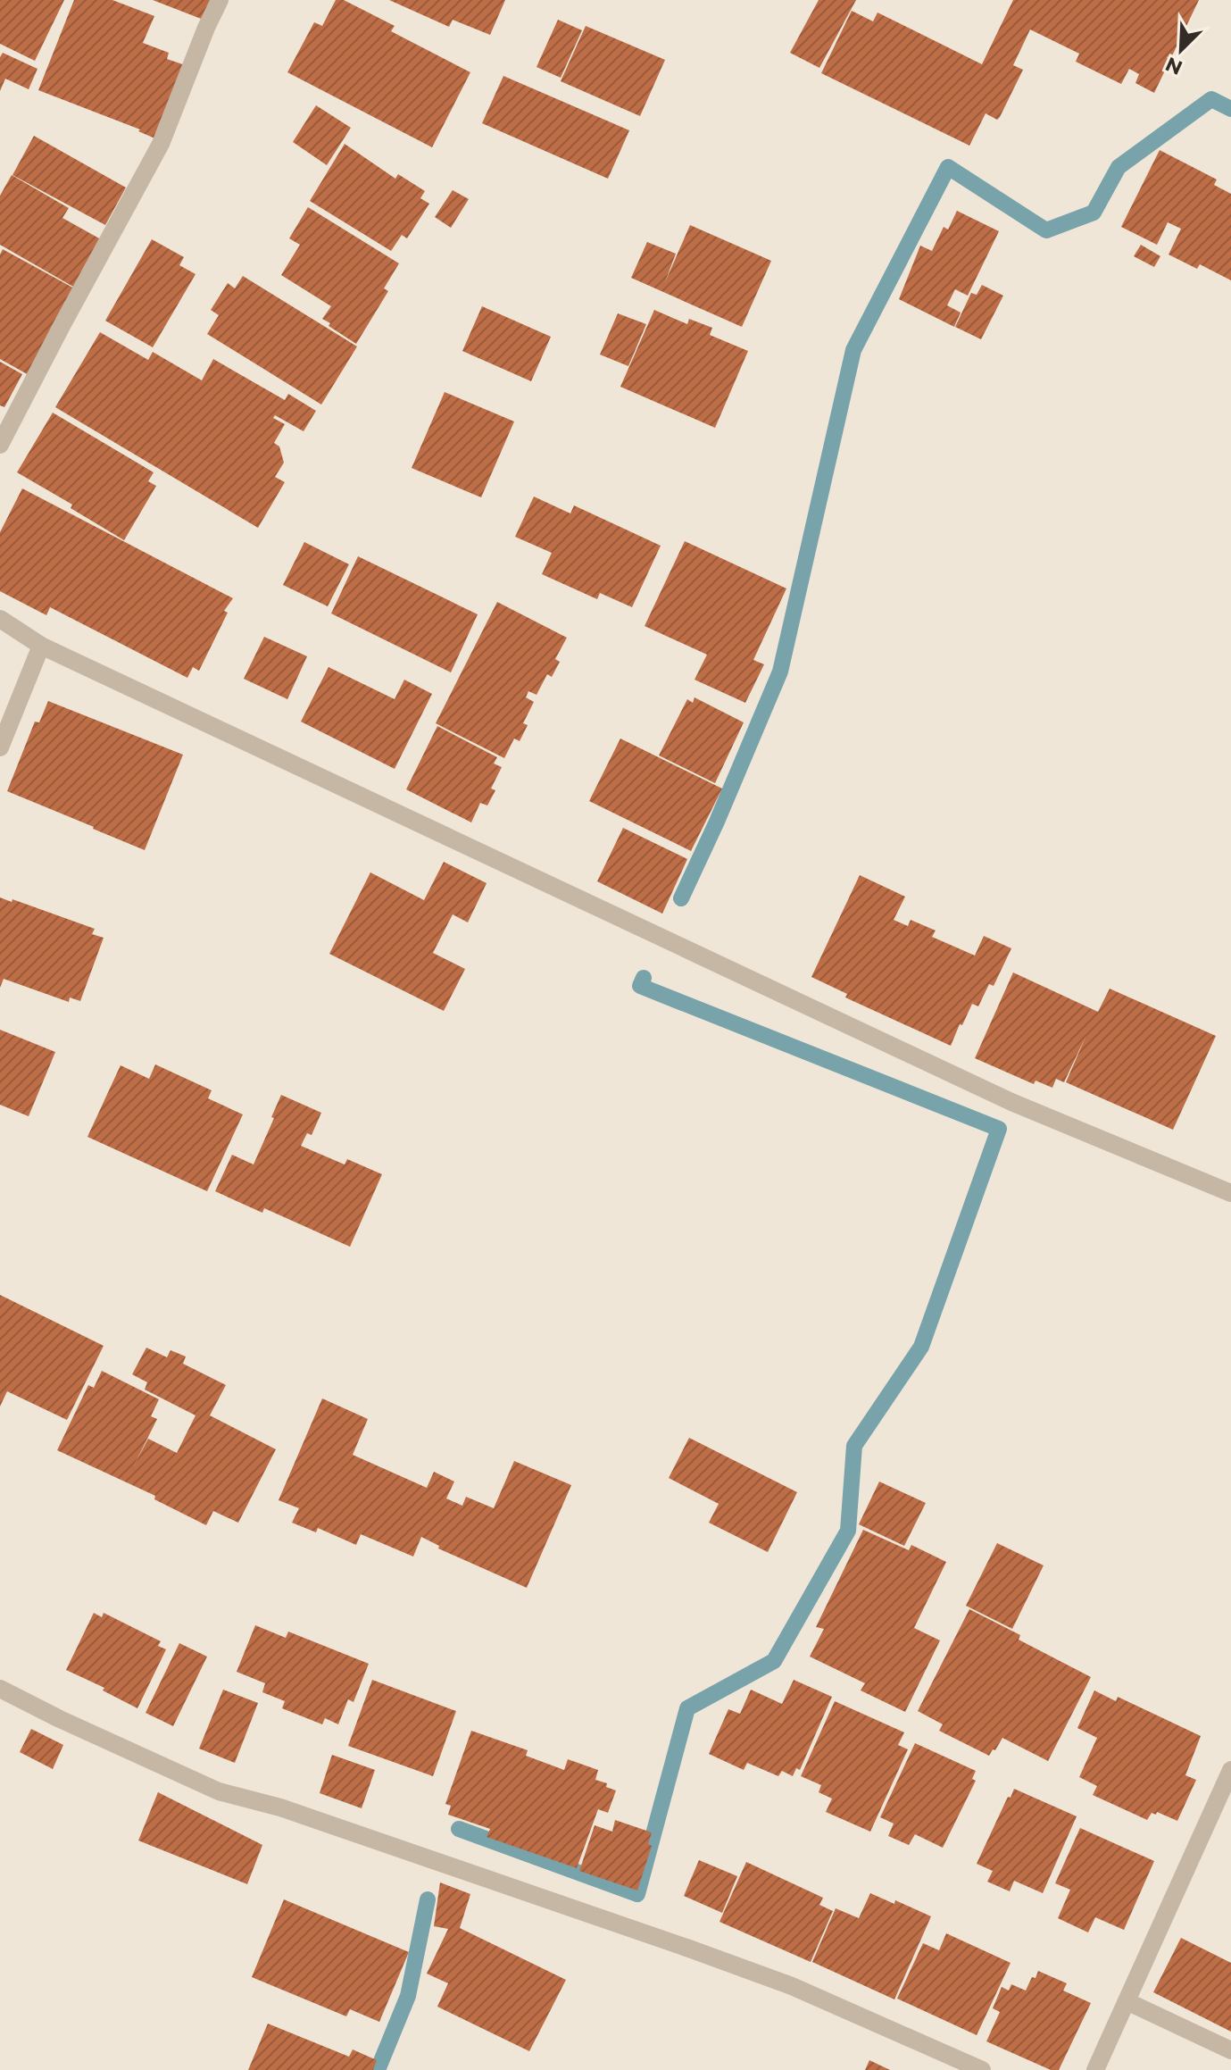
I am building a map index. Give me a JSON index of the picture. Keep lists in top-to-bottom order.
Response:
{
  "north": "bottom left"
}
